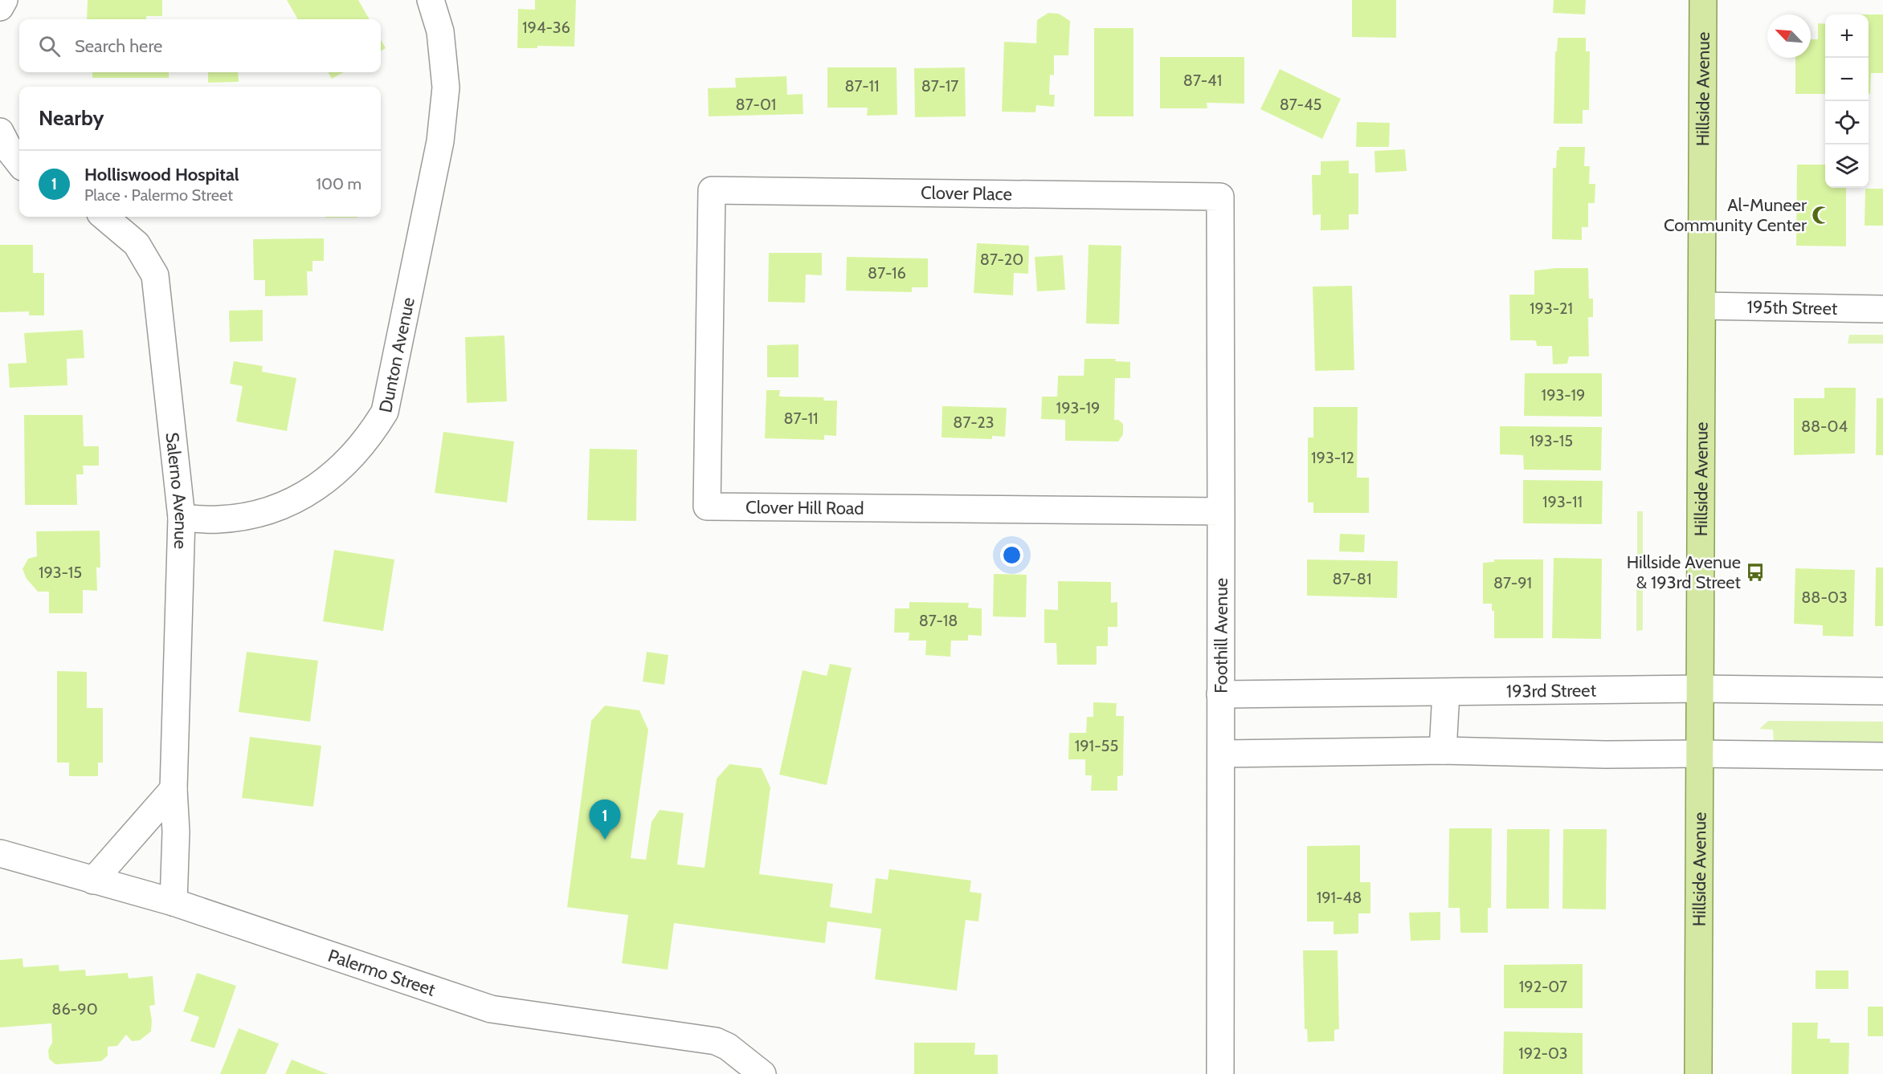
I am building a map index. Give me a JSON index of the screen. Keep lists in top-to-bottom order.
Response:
{
  "streets": {
    "main road": ["Hillside Avenue"],
    "street": [
      "Clover Place",
      "195th Street",
      "Dunton Avenue",
      "Salerno Avenue",
      "Clover Hill Road",
      "Foothill Avenue",
      "193rd Street",
      "Palermo Street"
    ]
  },
  "crossings": [
    ["Hillside Avenue", "195th Street"],
    ["Hillside Avenue", "193rd Street"],
    ["Clover Place", "Clover Hill Road"],
    ["Clover Place", "Foothill Avenue"],
    ["Dunton Avenue", "Salerno Avenue"],
    ["Salerno Avenue", "Palermo Street"],
    ["Clover Hill Road", "Foothill Avenue"],
    ["Foothill Avenue", "193rd Street"]
  ],
  "places": {
    "mosque": ["Al-Muneer Community Center"],
    "bus stop": ["Hillside Avenue & 193rd Street"]
  },
  "house_numbers": [
    "194-36",
    "87-41",
    "87-11",
    "87-17",
    "87-01",
    "87-45",
    "87-20",
    "87-16",
    "193-21",
    "193-19",
    "193-19",
    "87-11",
    "87-23",
    "88-04",
    "193-15",
    "193-12",
    "193-11",
    "193-15",
    "87-81",
    "87-91",
    "88-03",
    "87-18",
    "191-55",
    "191-48",
    "192-07",
    "86-90",
    "192-03"
  ],
  "north": "top left",
  "page": {
    "map_buttons": ["+", "−"],
    "search": "Search here",
    "heading": "Nearby",
    "list": [
      {
        "mark": "1",
        "name": "Holliswood Hospital",
        "note": "Place · Palermo Street",
        "value": "100 m"
      }
    ],
    "pins": "1"
  }
}
